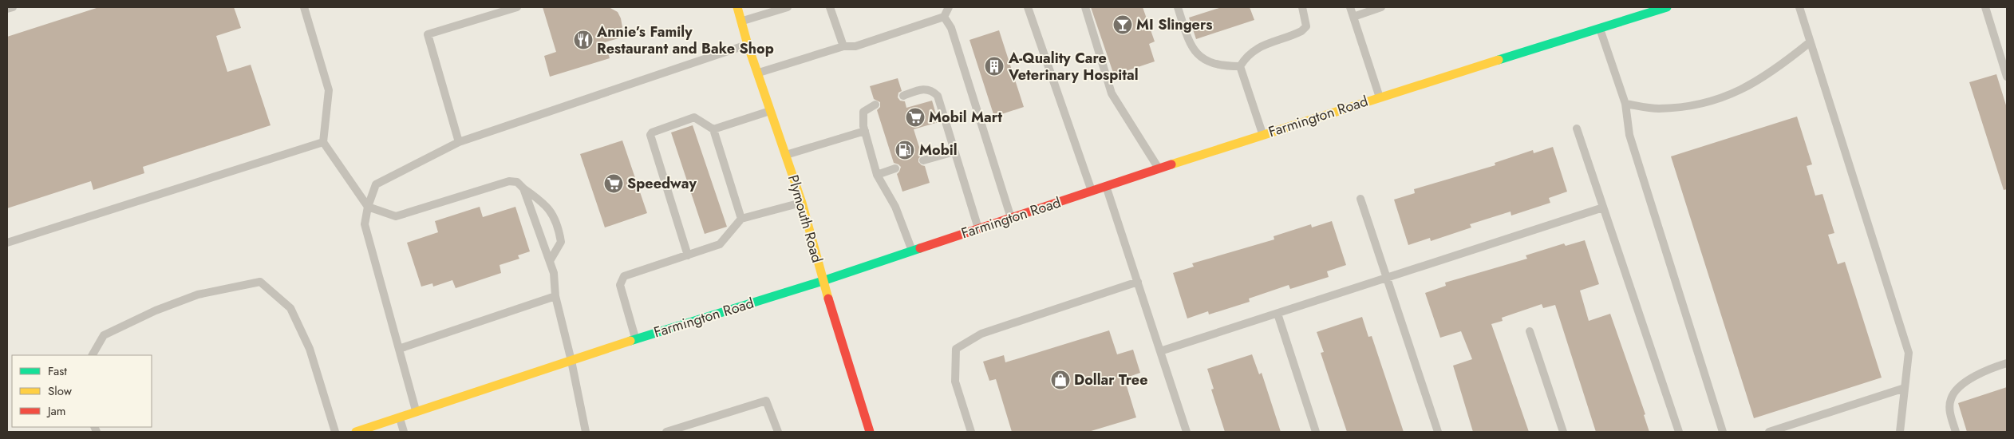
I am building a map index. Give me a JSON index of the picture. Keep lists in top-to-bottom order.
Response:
{
  "streets": {
    "main road": ["Farmington Road", "Plymouth Road"]
  },
  "crossings": [
    ["Farmington Road", "Plymouth Road"]
  ],
  "places": {
    "bar": ["MI Slingers"],
    "restaurant": ["Annie’s Family Restaurant and Bake Shop"],
    "building": ["A-Quality Care Veterinary Hospital"],
    "supermarket": ["Mobil Mart", "Speedway"],
    "fuel station": ["Mobil"],
    "shop": ["Dollar Tree"]
  },
  "legend": ["Fast", "Slow", "Jam"]
}
